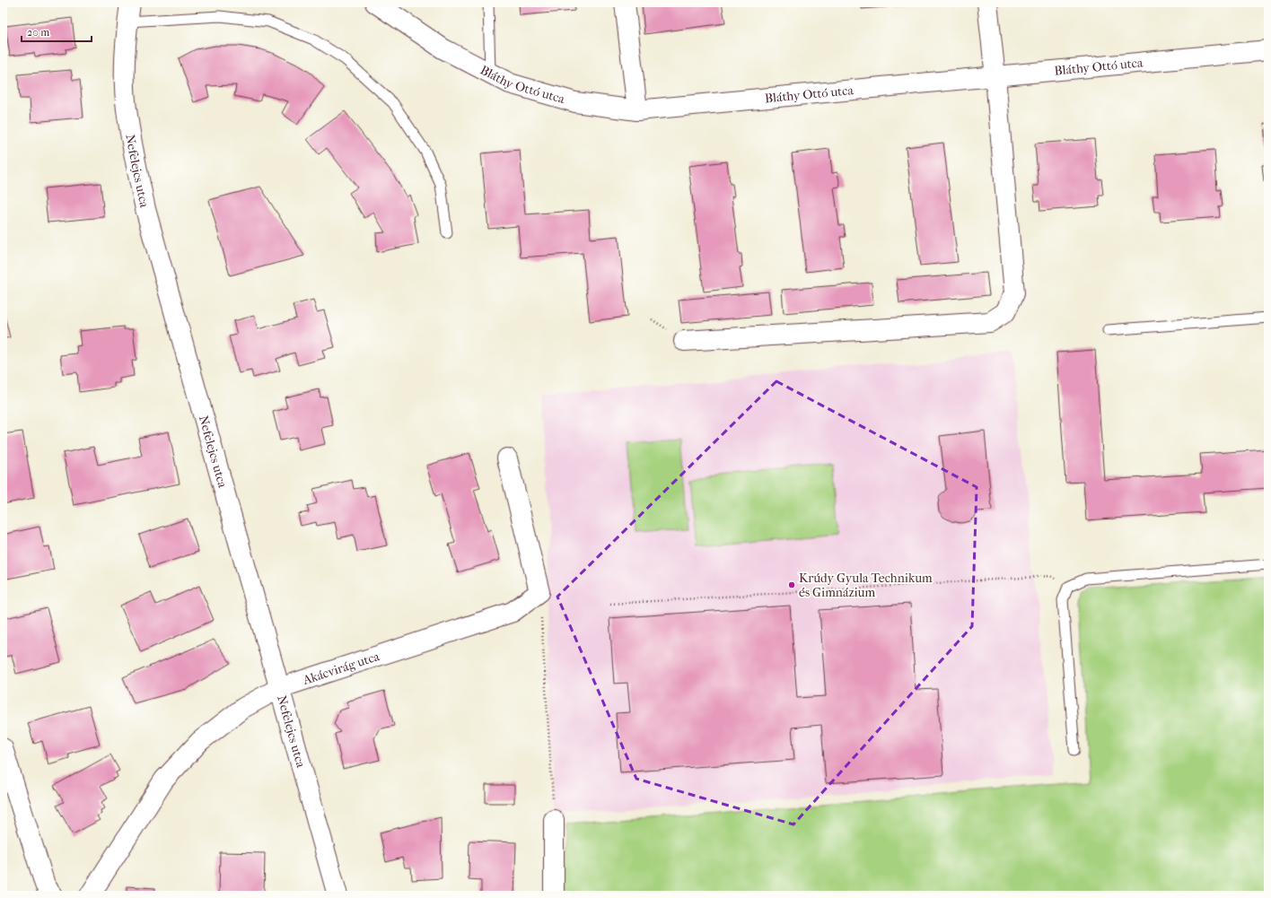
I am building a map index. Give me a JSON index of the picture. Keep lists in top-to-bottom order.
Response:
{
  "streets": {
    "street": ["Bláthy Ottó utca", "Nefelejcs utca", "Akácvirág utca"]
  },
  "crossings": [
    ["Nefelejcs utca", "Akácvirág utca"]
  ],
  "places": ["Krúdy Gyula Technikum és Gimnázium"],
  "scale_bar": "20 m"
}
